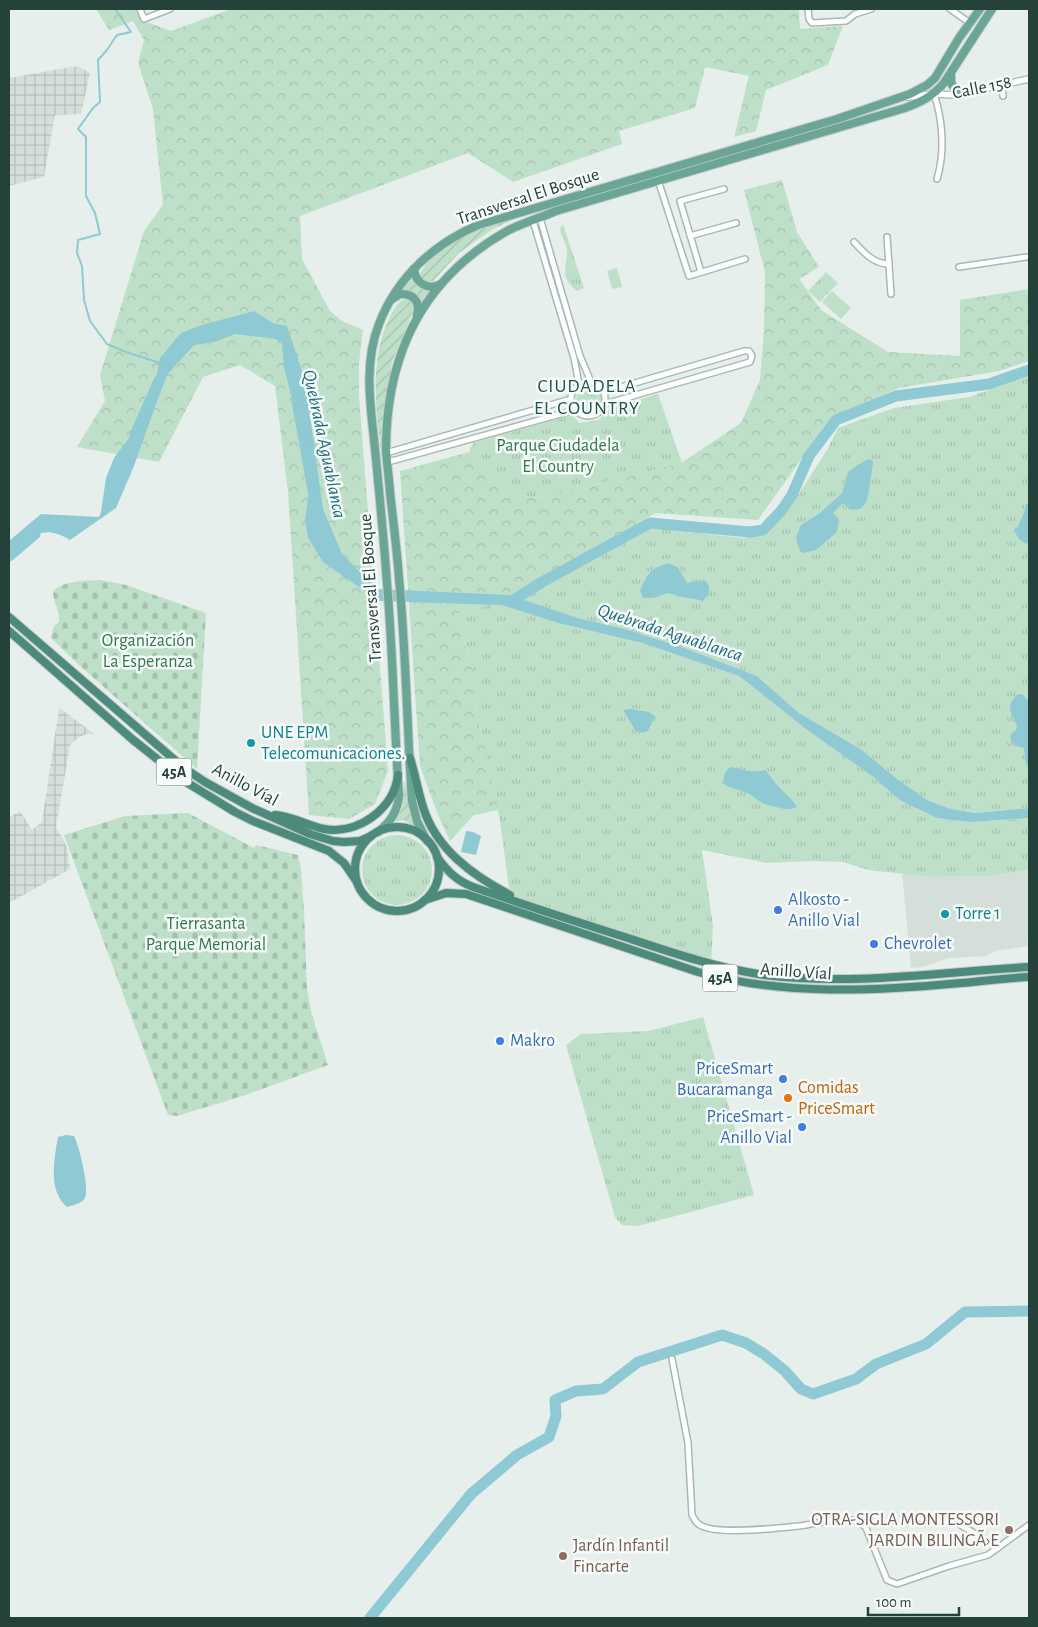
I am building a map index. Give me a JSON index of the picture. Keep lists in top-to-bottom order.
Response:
{
  "streets": {
    "highway": ["45A", "Anillo Víal"],
    "main road": ["Transversal El Bosque"],
    "street": ["Calle 158"]
  },
  "crossings": [
    ["Calle 158", "Transversal El Bosque"],
    ["Transversal El Bosque", "Anillo Víal"]
  ],
  "districts": ["CIUDADELA EL COUNTRY"],
  "water": ["Quebrada Aguablanca"],
  "parks": ["Parque Ciudadela El Country", "Organización La Esperanza", "Tierrasanta Parque Memorial"],
  "places": [
    "UNE EPM Telecomunicaciones.",
    "Alkosto - Anillo Vial",
    "Torre 1",
    "Chevrolet",
    "Makro",
    "PriceSmart Bucaramanga",
    "Comidas PriceSmart",
    "PriceSmart - Anillo Vial",
    "OTRA-SIGLA MONTESSORI JARDIN BILINGÃ›E",
    "Jardín Infantil Fincarte"
  ],
  "scale_bar": "100 m"
}
